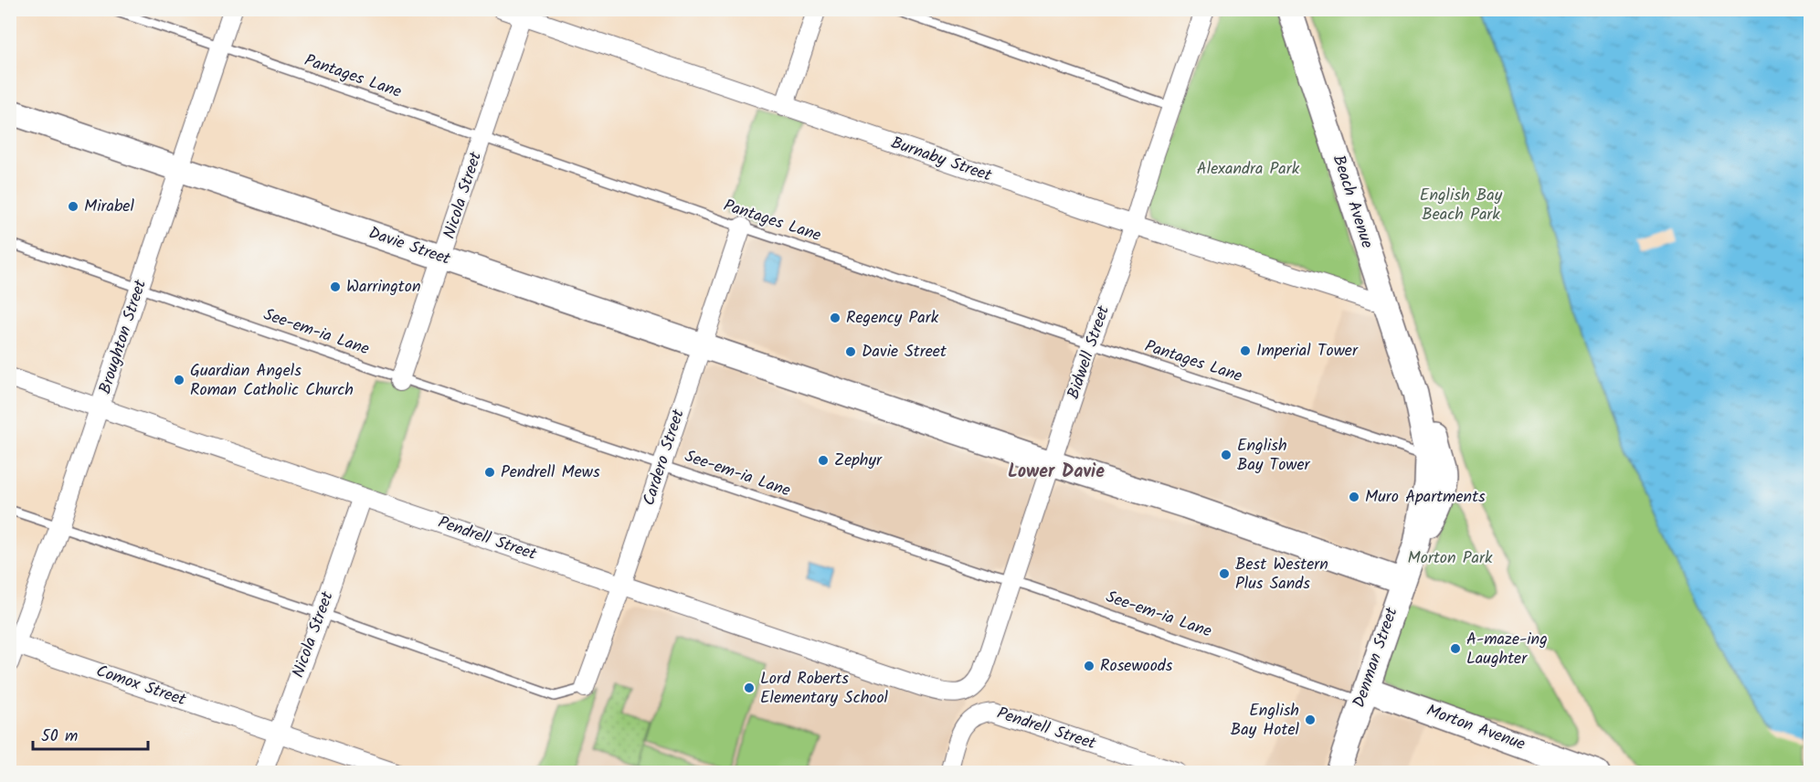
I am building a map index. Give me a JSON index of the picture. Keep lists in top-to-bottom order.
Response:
{
  "streets": {
    "main road": [
      "Beach Avenue",
      "Davie Street",
      "Denman Street",
      "Morton Avenue"
    ],
    "street": [
      "Burnaby Street",
      "Nicola Street",
      "Broughton Street",
      "Bidwell Street",
      "Cardero Street",
      "Pendrell Street",
      "Comox Street"
    ],
    "lane": ["Pantages Lane", "See-em-ia Lane"]
  },
  "crossings": [
    ["Pantages Lane", "Nicola Street"],
    ["Pantages Lane", "Beach Avenue"],
    ["Pantages Lane", "Broughton Street"],
    ["Pantages Lane", "Bidwell Street"],
    ["Pantages Lane", "Cardero Street"],
    ["Pantages Lane", "Denman Street"],
    ["Burnaby Street", "Nicola Street"],
    ["Burnaby Street", "Beach Avenue"],
    ["Burnaby Street", "Bidwell Street"],
    ["Nicola Street", "Davie Street"],
    ["Nicola Street", "See-em-ia Lane"],
    ["Nicola Street", "Pendrell Street"],
    ["Nicola Street", "Comox Street"],
    ["Beach Avenue", "Denman Street"],
    ["Davie Street", "Broughton Street"],
    ["Davie Street", "Bidwell Street"],
    ["Davie Street", "Cardero Street"],
    ["Davie Street", "Denman Street"],
    ["See-em-ia Lane", "Broughton Street"],
    ["See-em-ia Lane", "Bidwell Street"],
    ["See-em-ia Lane", "Cardero Street"],
    ["See-em-ia Lane", "Denman Street"],
    ["See-em-ia Lane", "Morton Avenue"],
    ["Broughton Street", "Pendrell Street"],
    ["Broughton Street", "Comox Street"],
    ["Bidwell Street", "Pendrell Street"],
    ["Cardero Street", "Pendrell Street"],
    ["Denman Street", "Morton Avenue"]
  ],
  "districts": ["Lower Davie"],
  "parks": ["Alexandra Park", "English Bay Beach Park", "Morton Park"],
  "places": [
    "Mirabel",
    "Warrington",
    "Regency Park",
    "Imperial Tower",
    "Davie Street",
    "Guardian Angels Roman Catholic Church",
    "English Bay Tower",
    "Zephyr",
    "Pendrell Mews",
    "Muro Apartments",
    "Best Western Plus Sands",
    "A-maze-ing Laughter",
    "Rosewoods",
    "Lord Roberts Elementary School",
    "English Bay Hotel"
  ],
  "scale_bar": "50 m"
}
